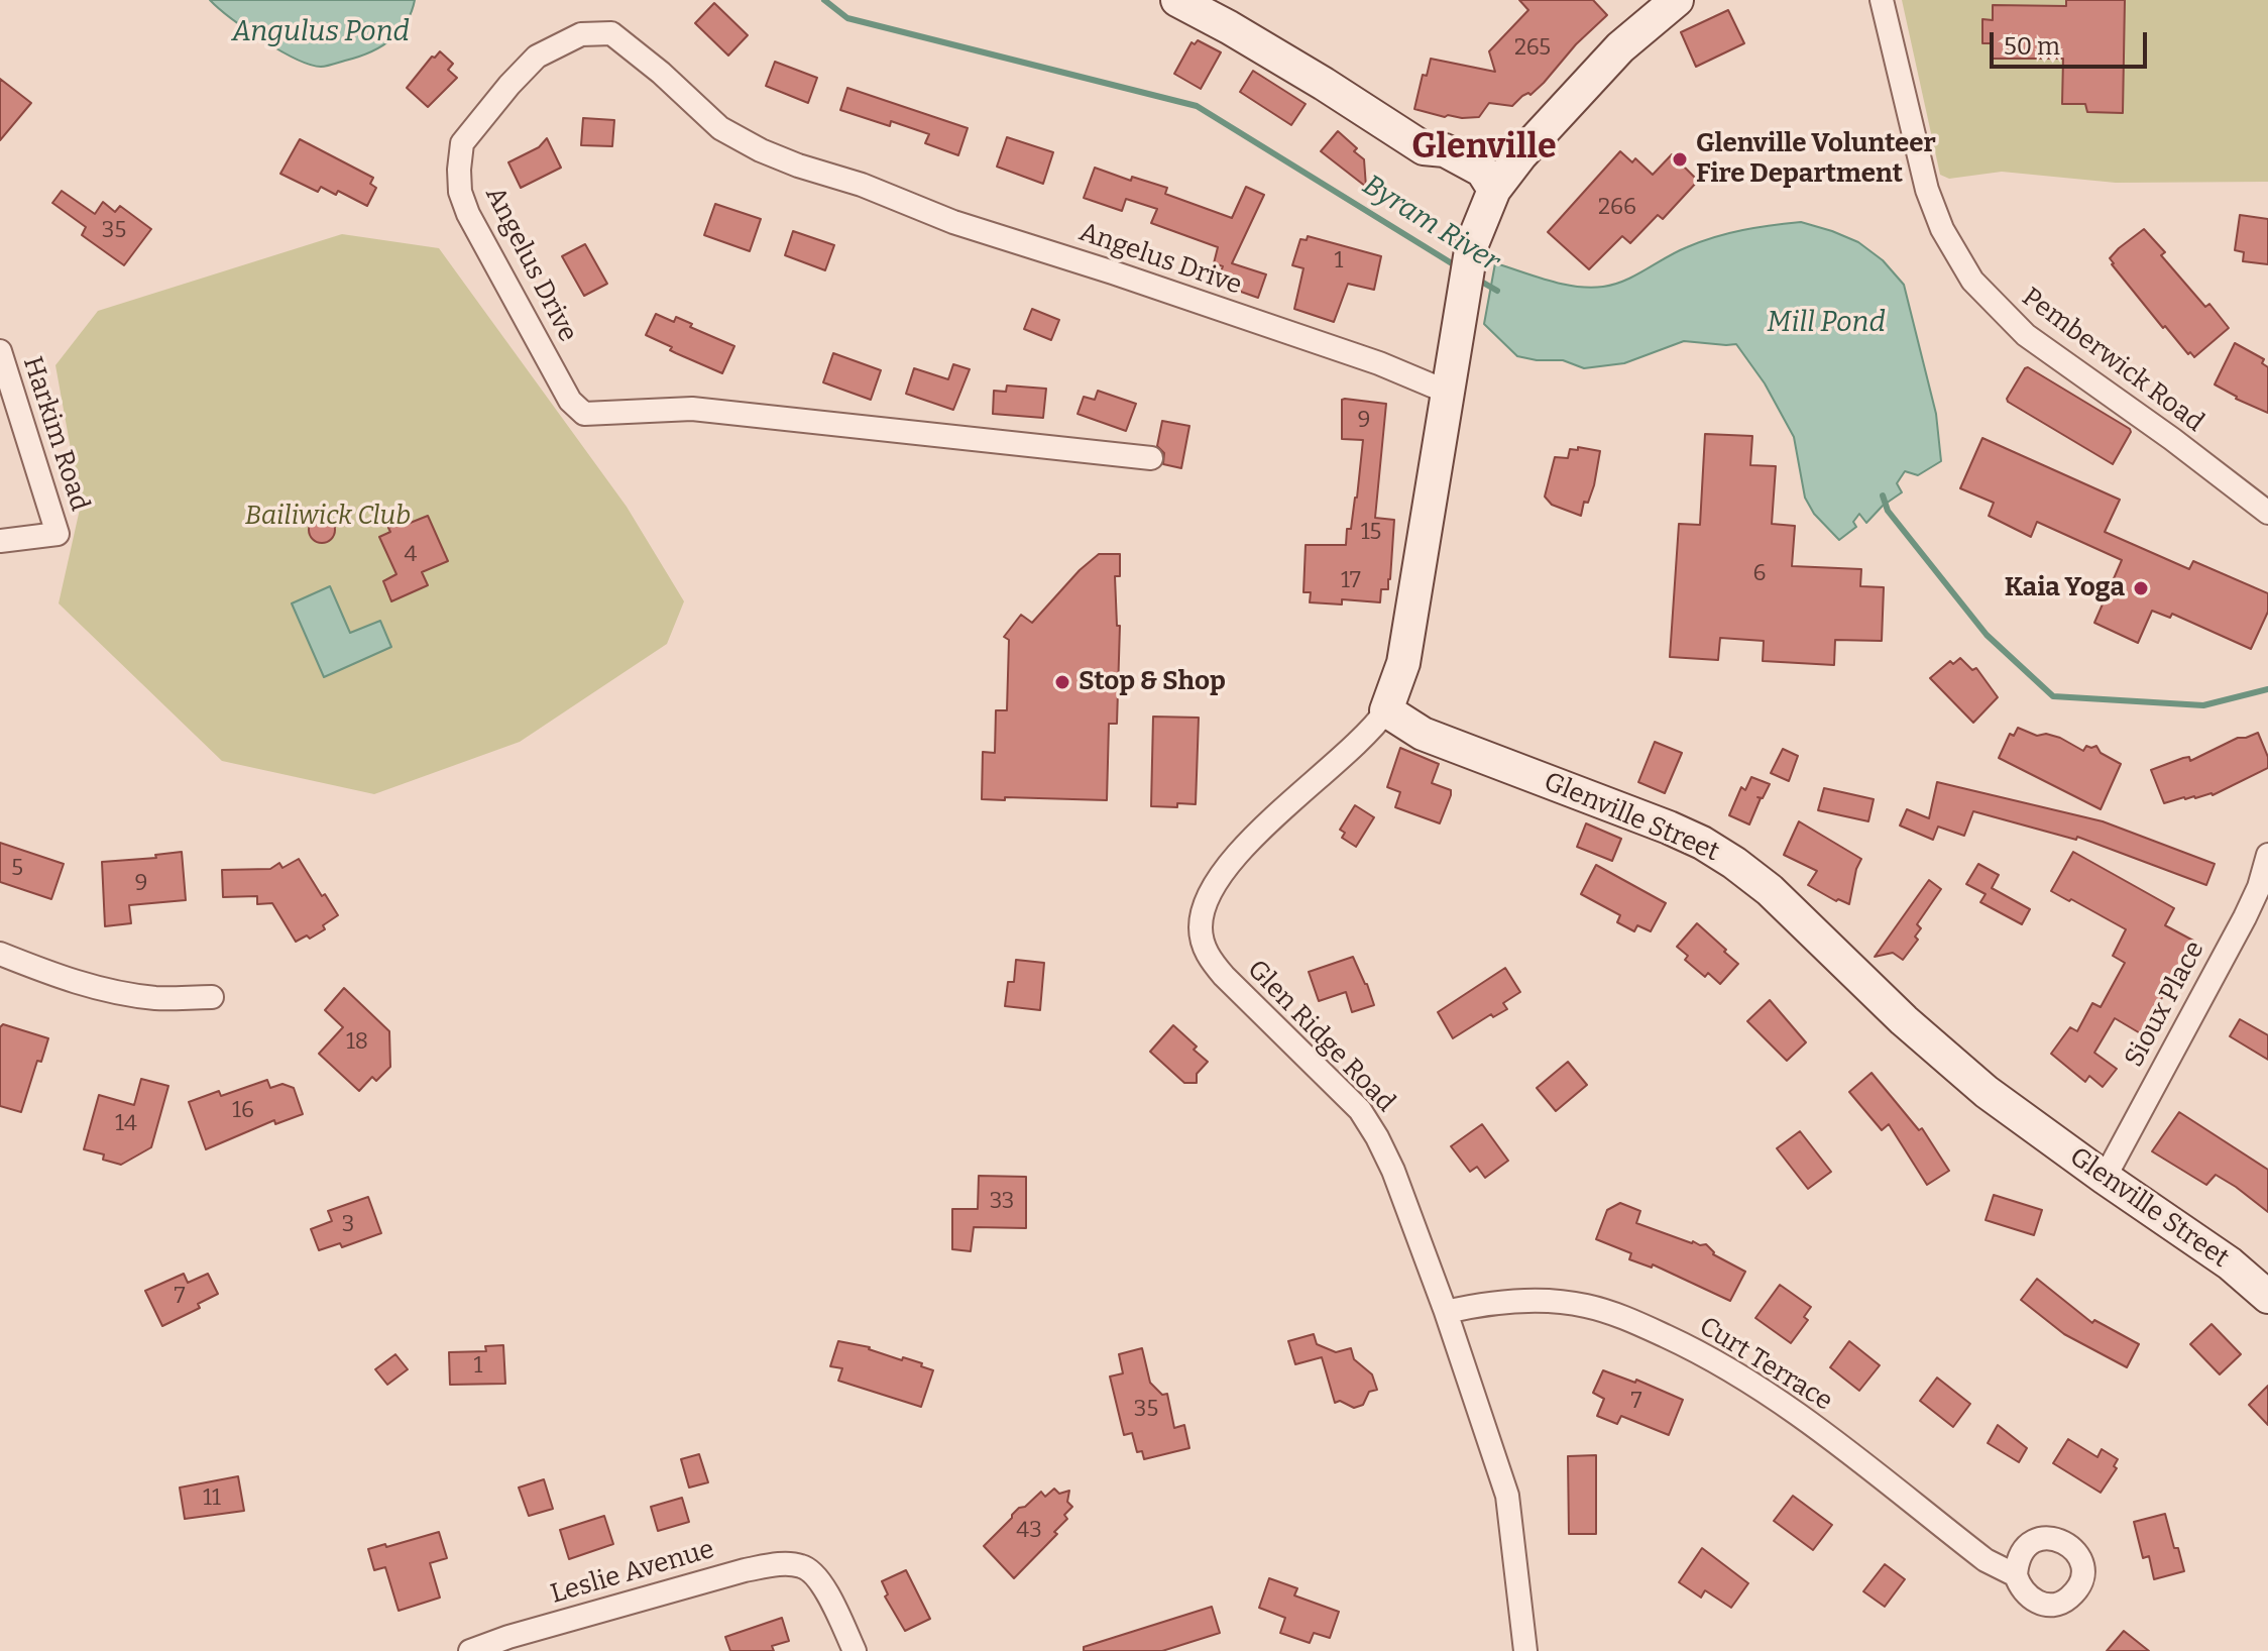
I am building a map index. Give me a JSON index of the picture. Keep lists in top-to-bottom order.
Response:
{
  "streets": {
    "main road": ["Glenville Street"],
    "street": [
      "Angelus Drive",
      "Pemberwick Road",
      "Harkim Road",
      "Sioux Place",
      "Glen Ridge Road",
      "Curt Terrace",
      "Leslie Avenue"
    ]
  },
  "crossings": [
    ["Glenville Street", "Sioux Place"],
    ["Glenville Street", "Glen Ridge Road"],
    ["Glen Ridge Road", "Curt Terrace"]
  ],
  "districts": ["Glenville"],
  "water": ["Angulus Pond", "Byram River", "Mill Pond"],
  "parks": ["Bailiwick Club"],
  "places": ["Glenville Volunteer Fire Department", "Kaia Yoga", "Stop & Shop"],
  "house_numbers": [
    "265",
    "266",
    "35",
    "1",
    "9",
    "15",
    "4",
    "6",
    "17",
    "5",
    "9",
    "18",
    "16",
    "14",
    "33",
    "3",
    "7",
    "1",
    "7",
    "35",
    "11",
    "43"
  ],
  "scale_bar": "50 m"
}
